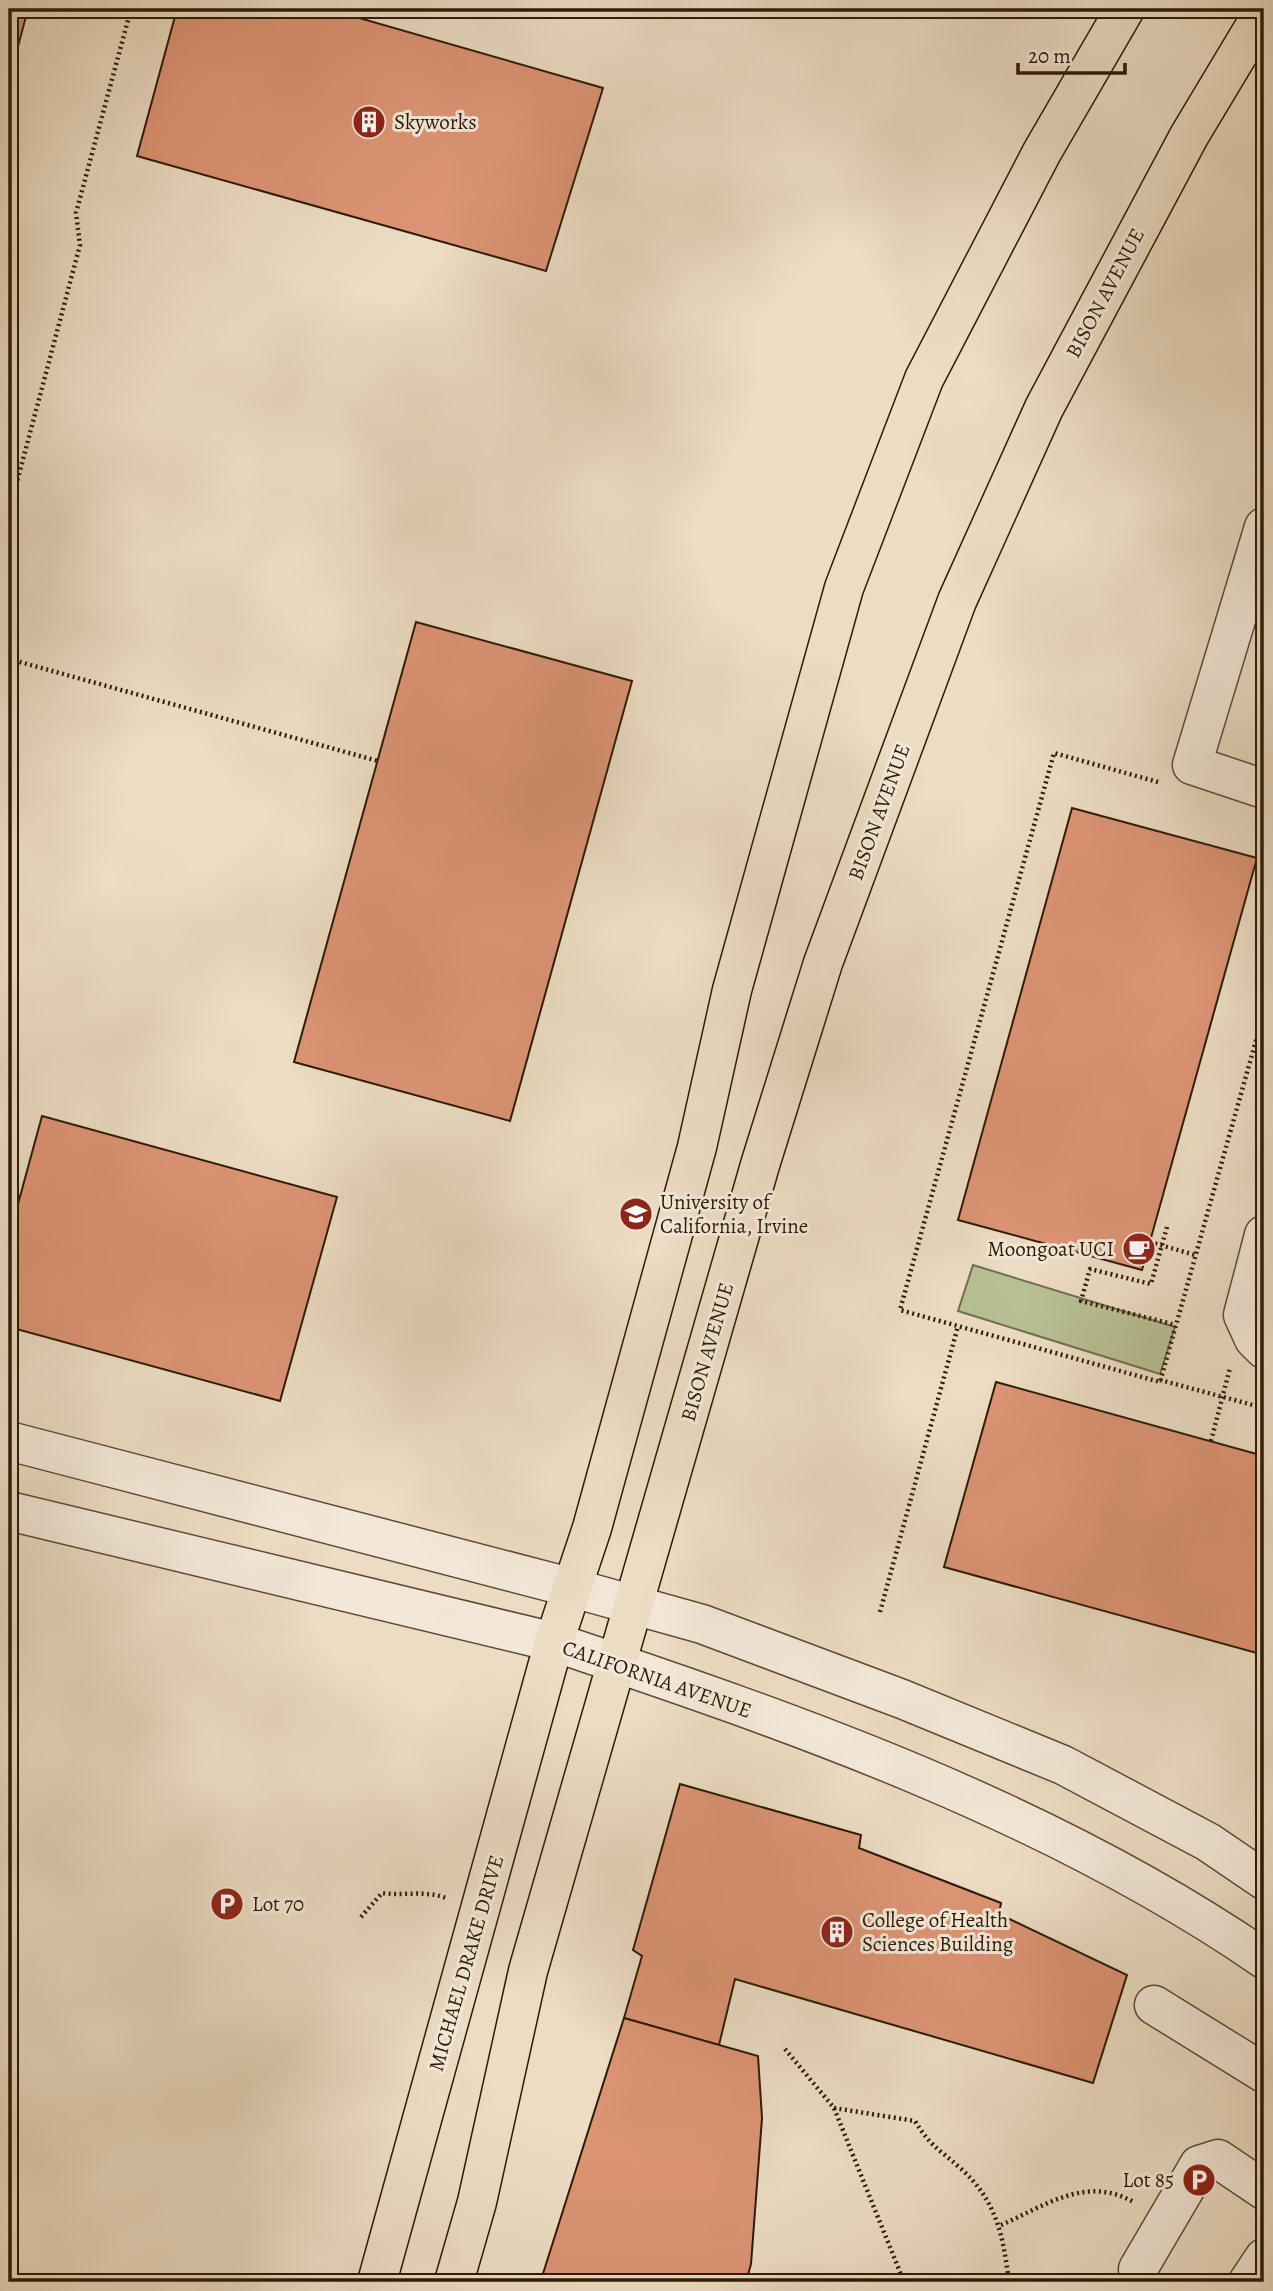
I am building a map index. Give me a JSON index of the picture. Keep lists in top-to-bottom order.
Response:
{
  "streets": {
    "main road": ["BISON AVENUE", "MICHAEL DRAKE DRIVE"],
    "street": ["CALIFORNIA AVENUE"]
  },
  "crossings": [
    ["BISON AVENUE", "CALIFORNIA AVENUE"],
    ["CALIFORNIA AVENUE", "MICHAEL DRAKE DRIVE"]
  ],
  "places": {
    "building": ["Skyworks", "College of Health Sciences Building"],
    "school or university": ["University of California, Irvine"],
    "cafe": ["Moongoat UCI"],
    "parking": ["Lot 70", "Lot 85"]
  },
  "scale_bar": "20 m"
}
